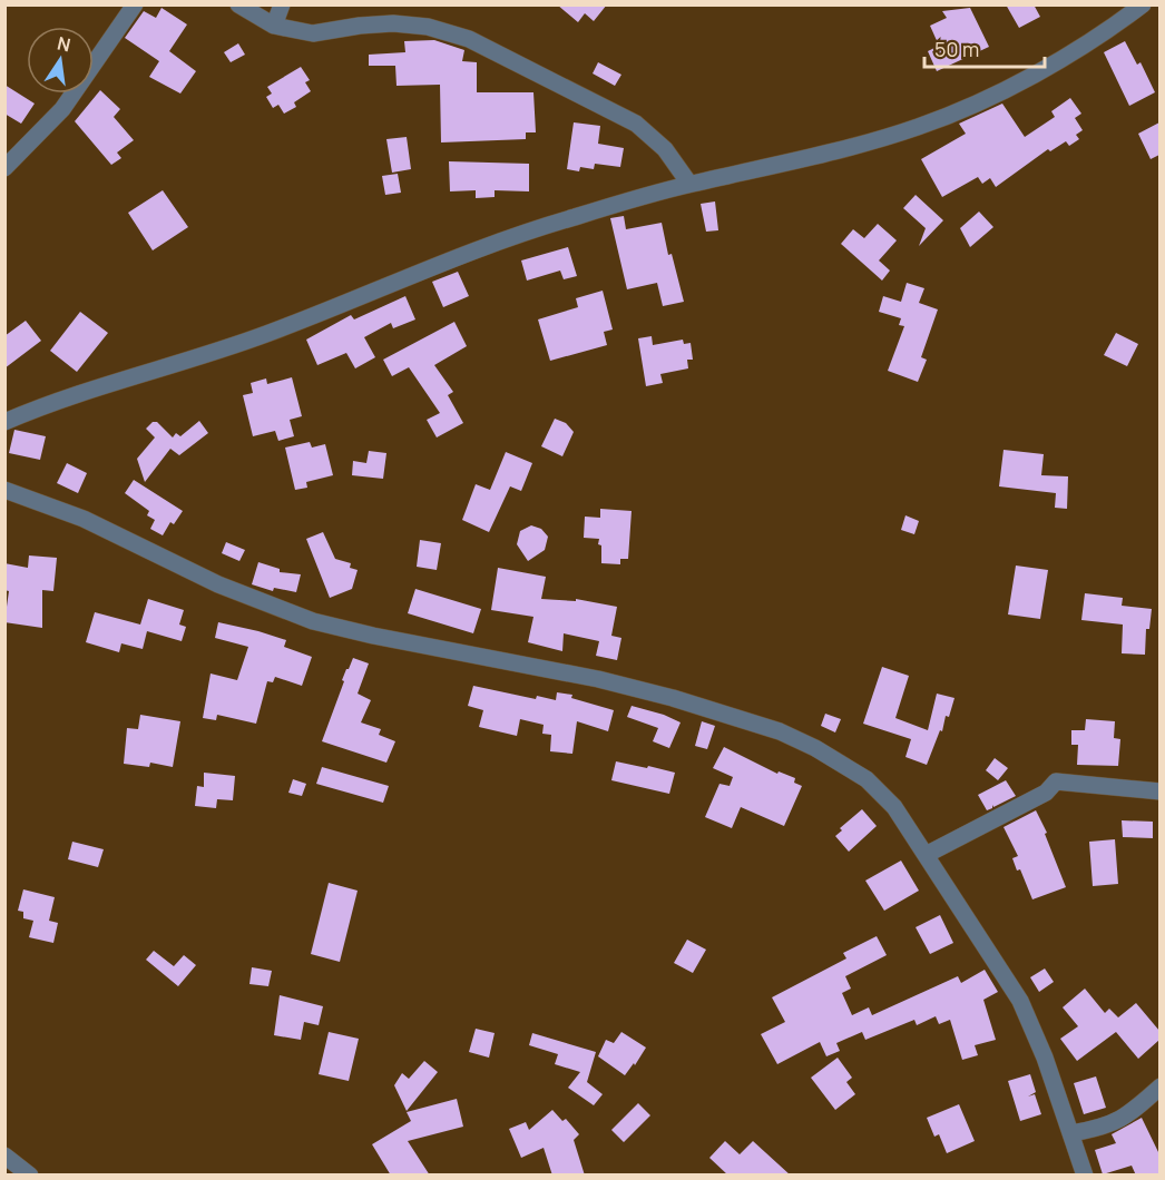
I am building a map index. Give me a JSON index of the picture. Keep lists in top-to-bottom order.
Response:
{
  "scale_bar": "50 m",
  "north": "top"
}
